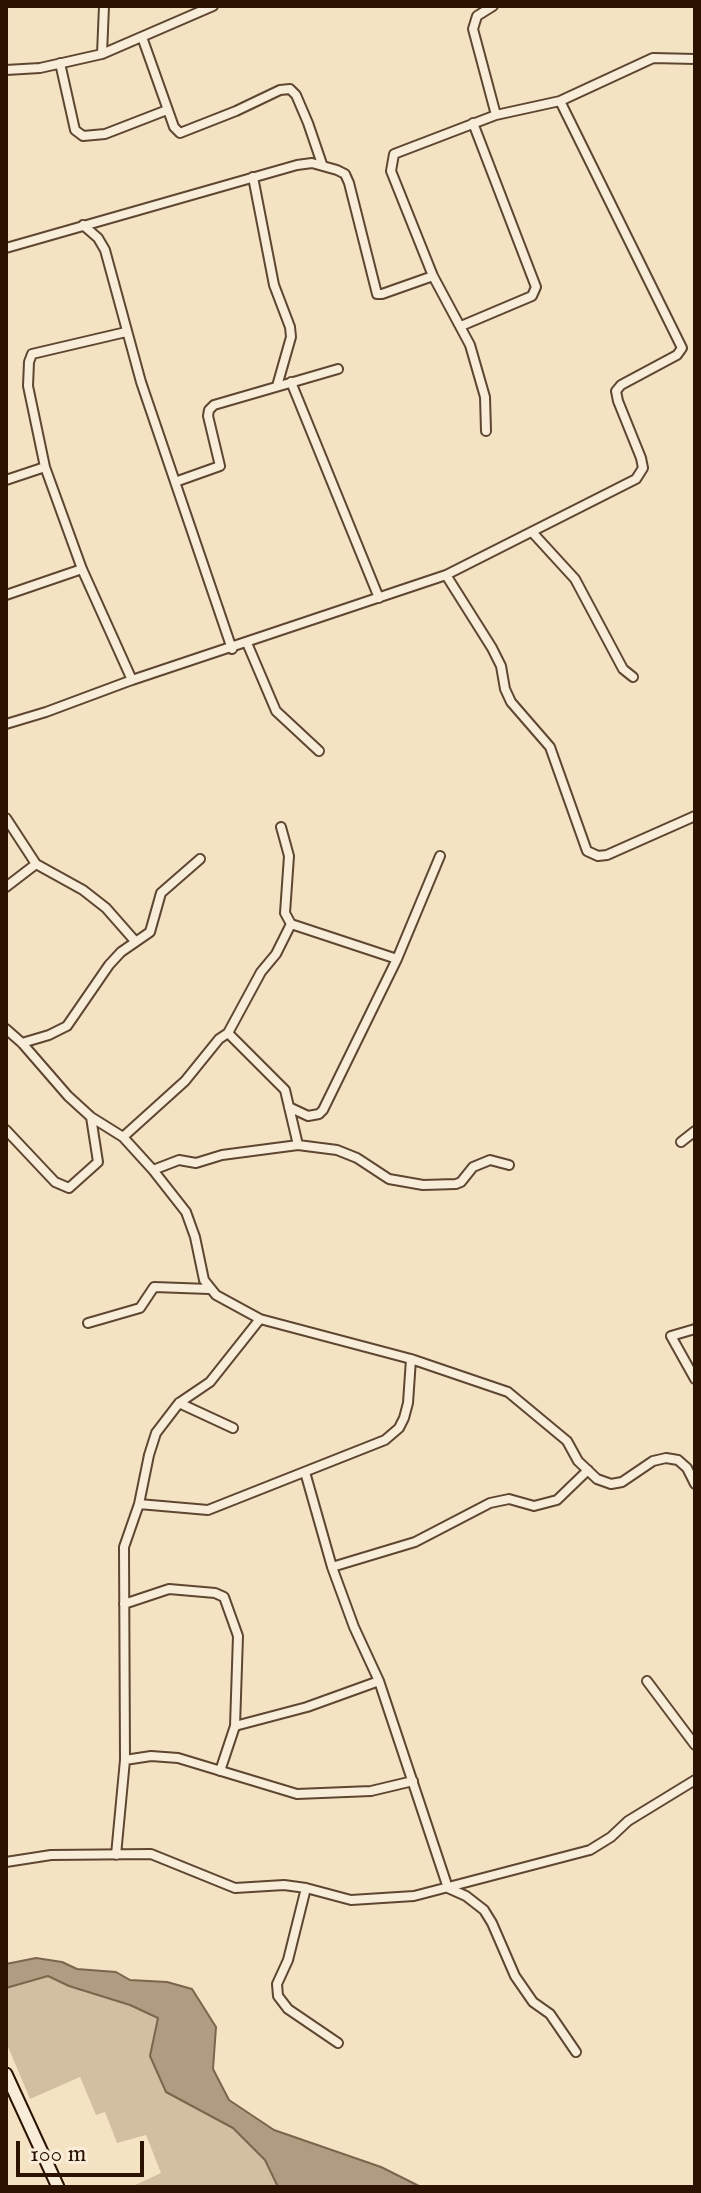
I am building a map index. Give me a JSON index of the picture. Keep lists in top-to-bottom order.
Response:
{
  "scale_bar": "100 m"
}
